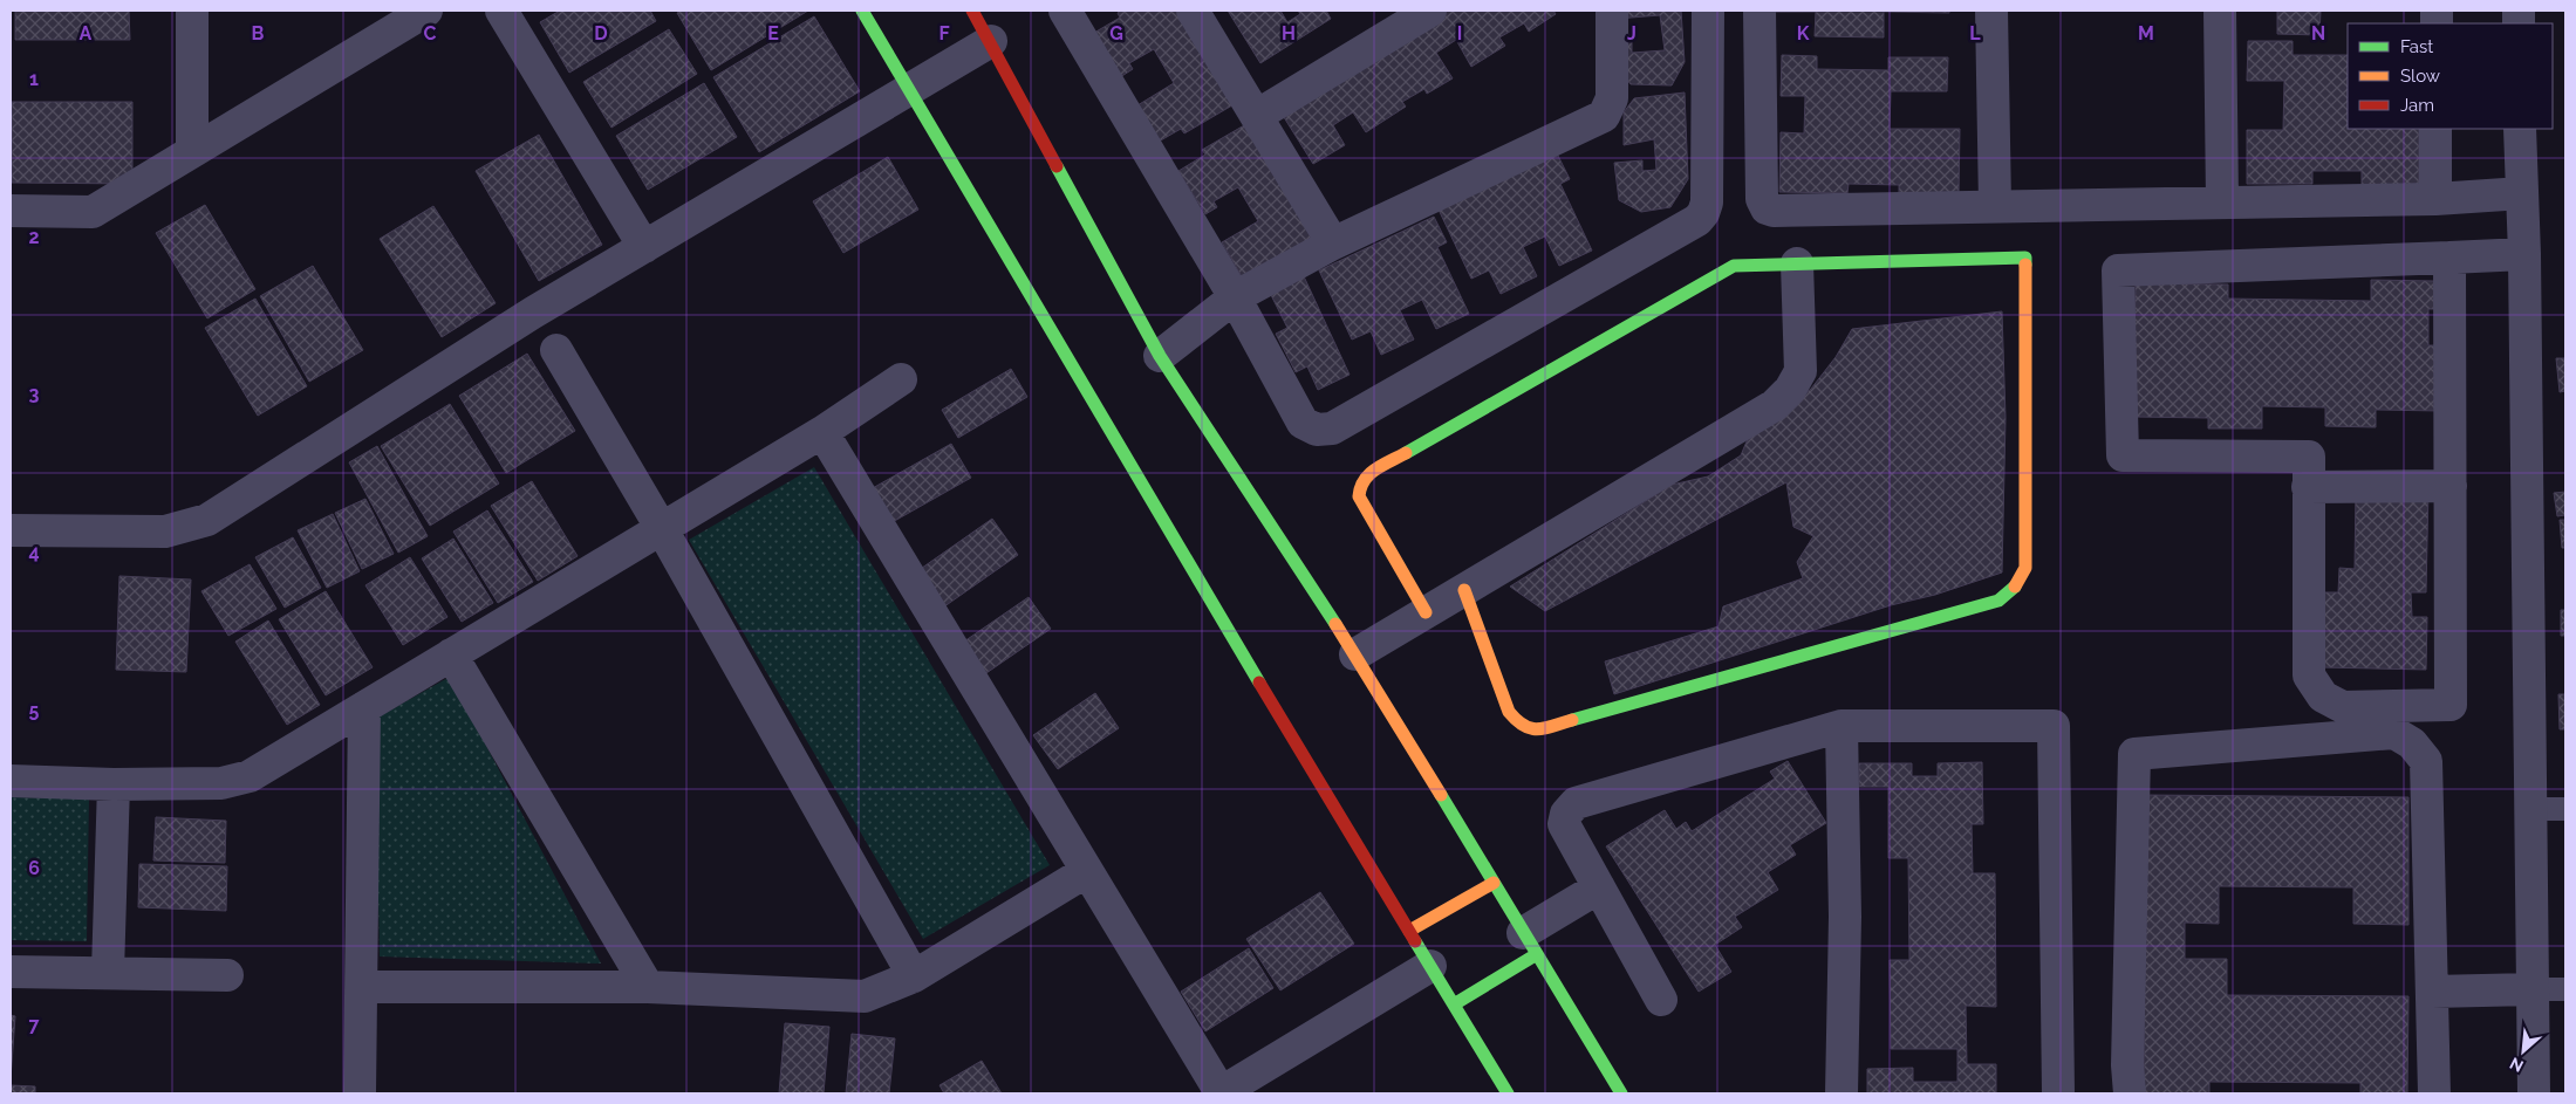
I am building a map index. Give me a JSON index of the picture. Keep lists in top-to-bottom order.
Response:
{
  "legend": ["Fast", "Slow", "Jam"],
  "north": "bottom left",
  "grid": {
    "columns": [
      "A",
      "B",
      "C",
      "D",
      "E",
      "F",
      "G",
      "H",
      "I",
      "J",
      "K",
      "L",
      "M",
      "N"
    ],
    "rows": [
      "1",
      "2",
      "3",
      "4",
      "5",
      "6",
      "7"
    ]
  }
}
